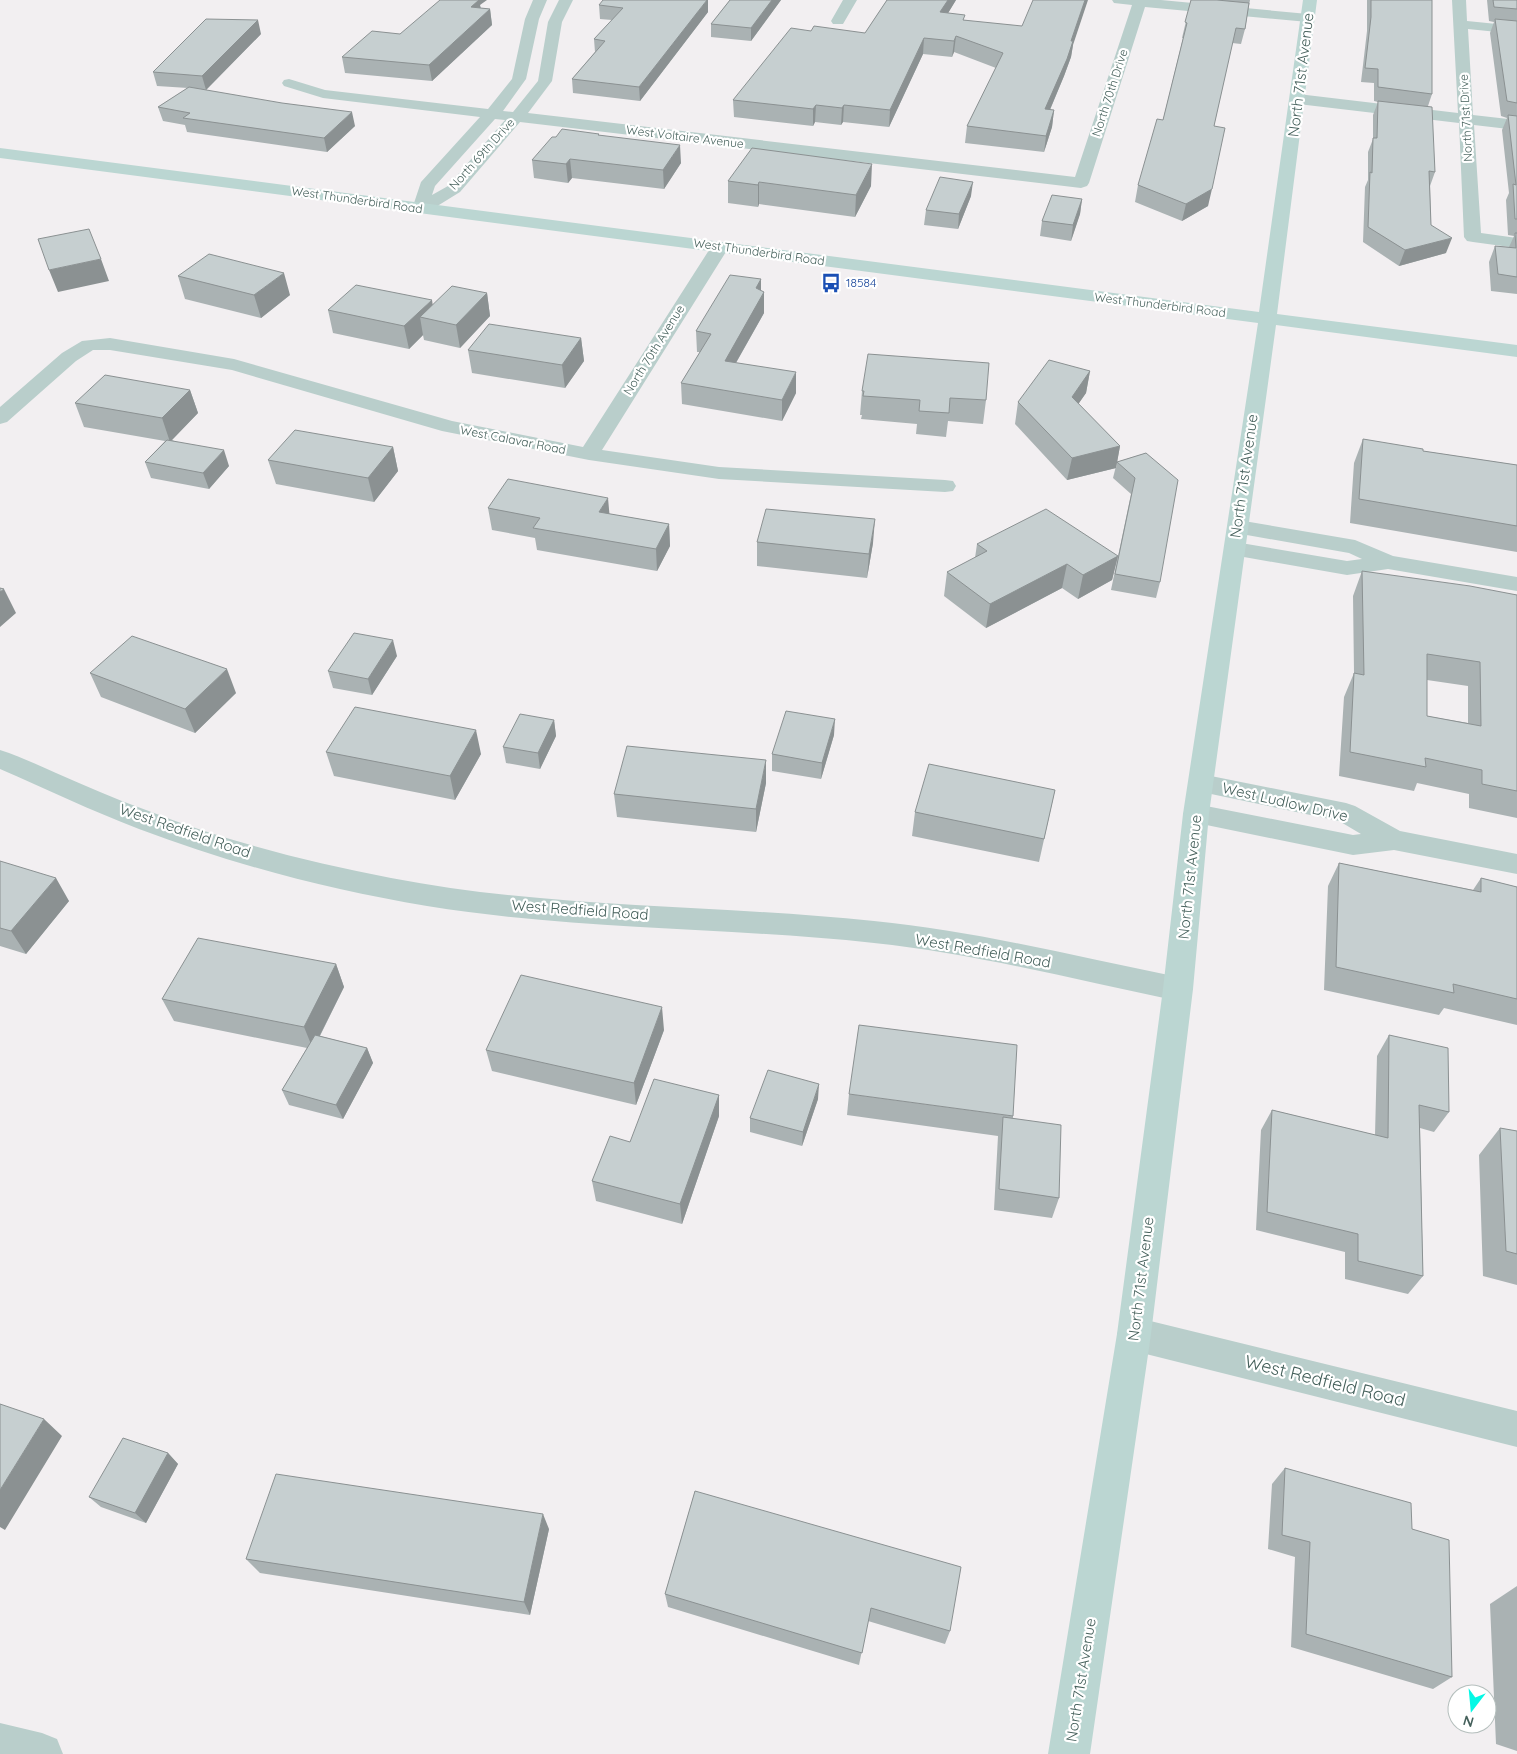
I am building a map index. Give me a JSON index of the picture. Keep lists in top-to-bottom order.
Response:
{
  "streets": {
    "street": [
      "North 71st Avenue",
      "North 70th Drive",
      "North 71st Drive",
      "West Voltaire Avenue",
      "North 69th Drive",
      "West Thunderbird Road",
      "North 70th Avenue",
      "West Calavar Road",
      "West Ludlow Drive",
      "West Redfield Road"
    ]
  },
  "crossings": [
    ["North 71st Avenue", "West Thunderbird Road"],
    ["North 71st Avenue", "West Ludlow Drive"],
    ["North 71st Avenue", "West Redfield Road"],
    ["North 70th Drive", "West Voltaire Avenue"],
    ["West Voltaire Avenue", "North 69th Drive"],
    ["North 69th Drive", "West Thunderbird Road"],
    ["West Thunderbird Road", "North 70th Avenue"],
    ["North 70th Avenue", "West Calavar Road"]
  ],
  "places": {
    "bus stop": ["18584"]
  },
  "north": "bottom"
}
